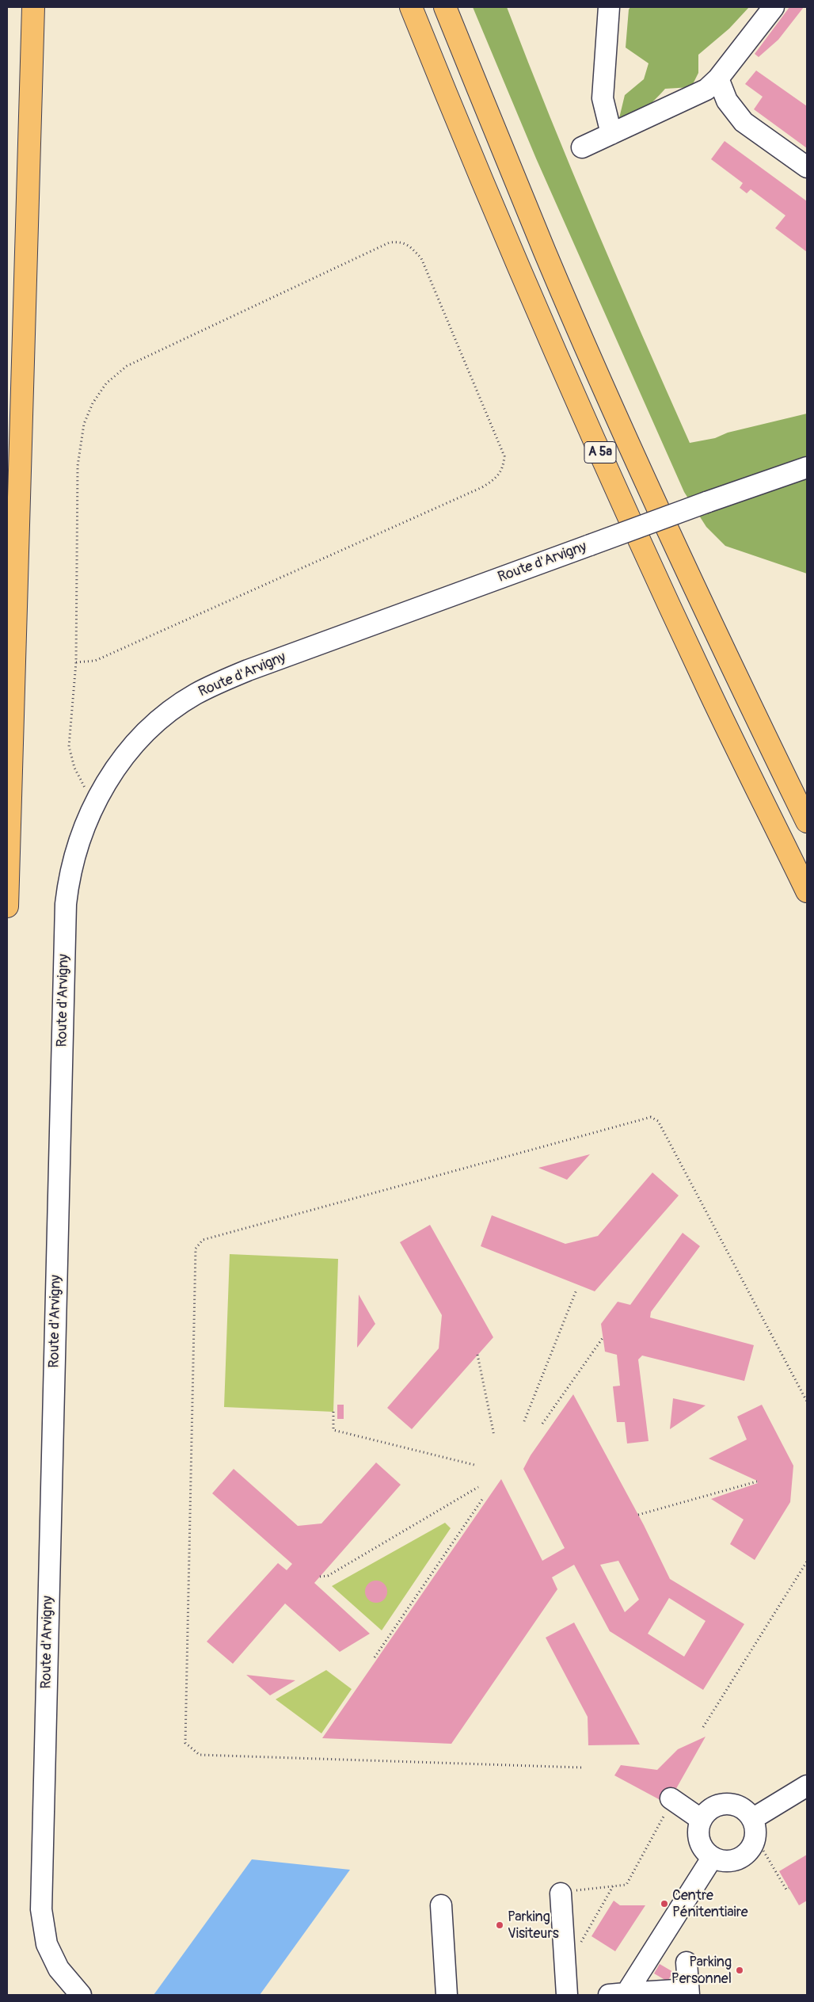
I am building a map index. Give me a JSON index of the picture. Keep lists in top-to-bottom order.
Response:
{
  "streets": {
    "main road": ["A 5a"],
    "street": ["Route d'Arvigny"]
  },
  "places": ["Centre Pénitentiaire", "Parking Visiteurs", "Parking Personnel"]
}
